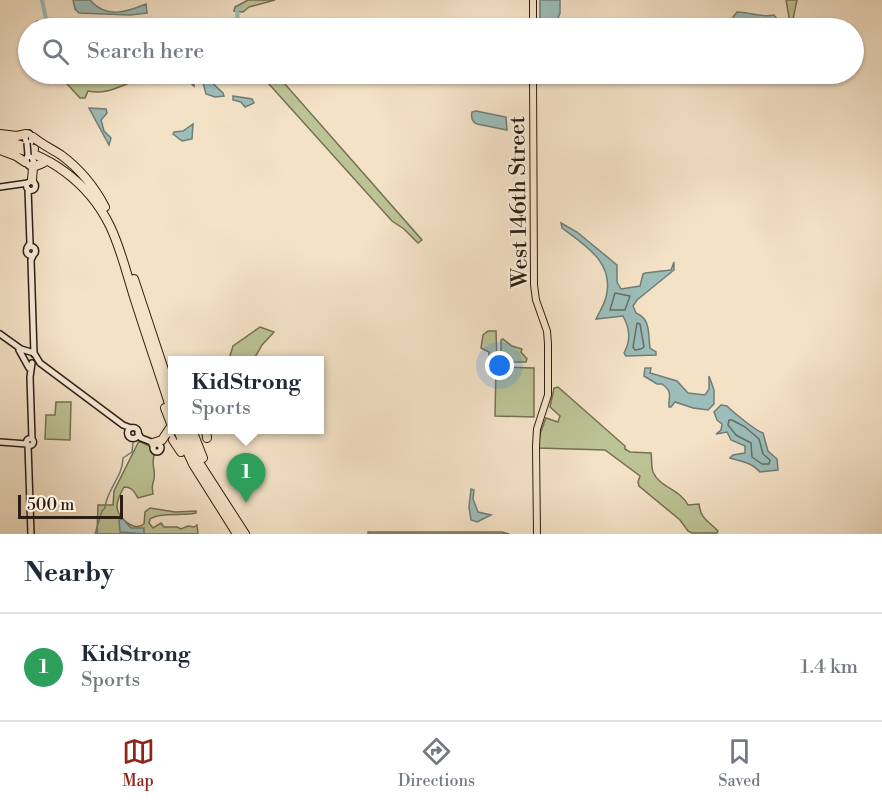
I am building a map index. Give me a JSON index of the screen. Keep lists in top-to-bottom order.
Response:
{
  "streets": {
    "main road": ["West 146th Street"]
  },
  "scale_bar": "500 m",
  "page": {
    "search": "Search here",
    "popup": ["KidStrong", "Sports"],
    "pins": "1",
    "scale": "500 m",
    "heading": "Nearby",
    "list": [
      {
        "mark": "1",
        "name": "KidStrong",
        "note": "Sports",
        "value": "1.4 km"
      }
    ],
    "nav": ["Map", "Directions", "Saved"]
  }
}
